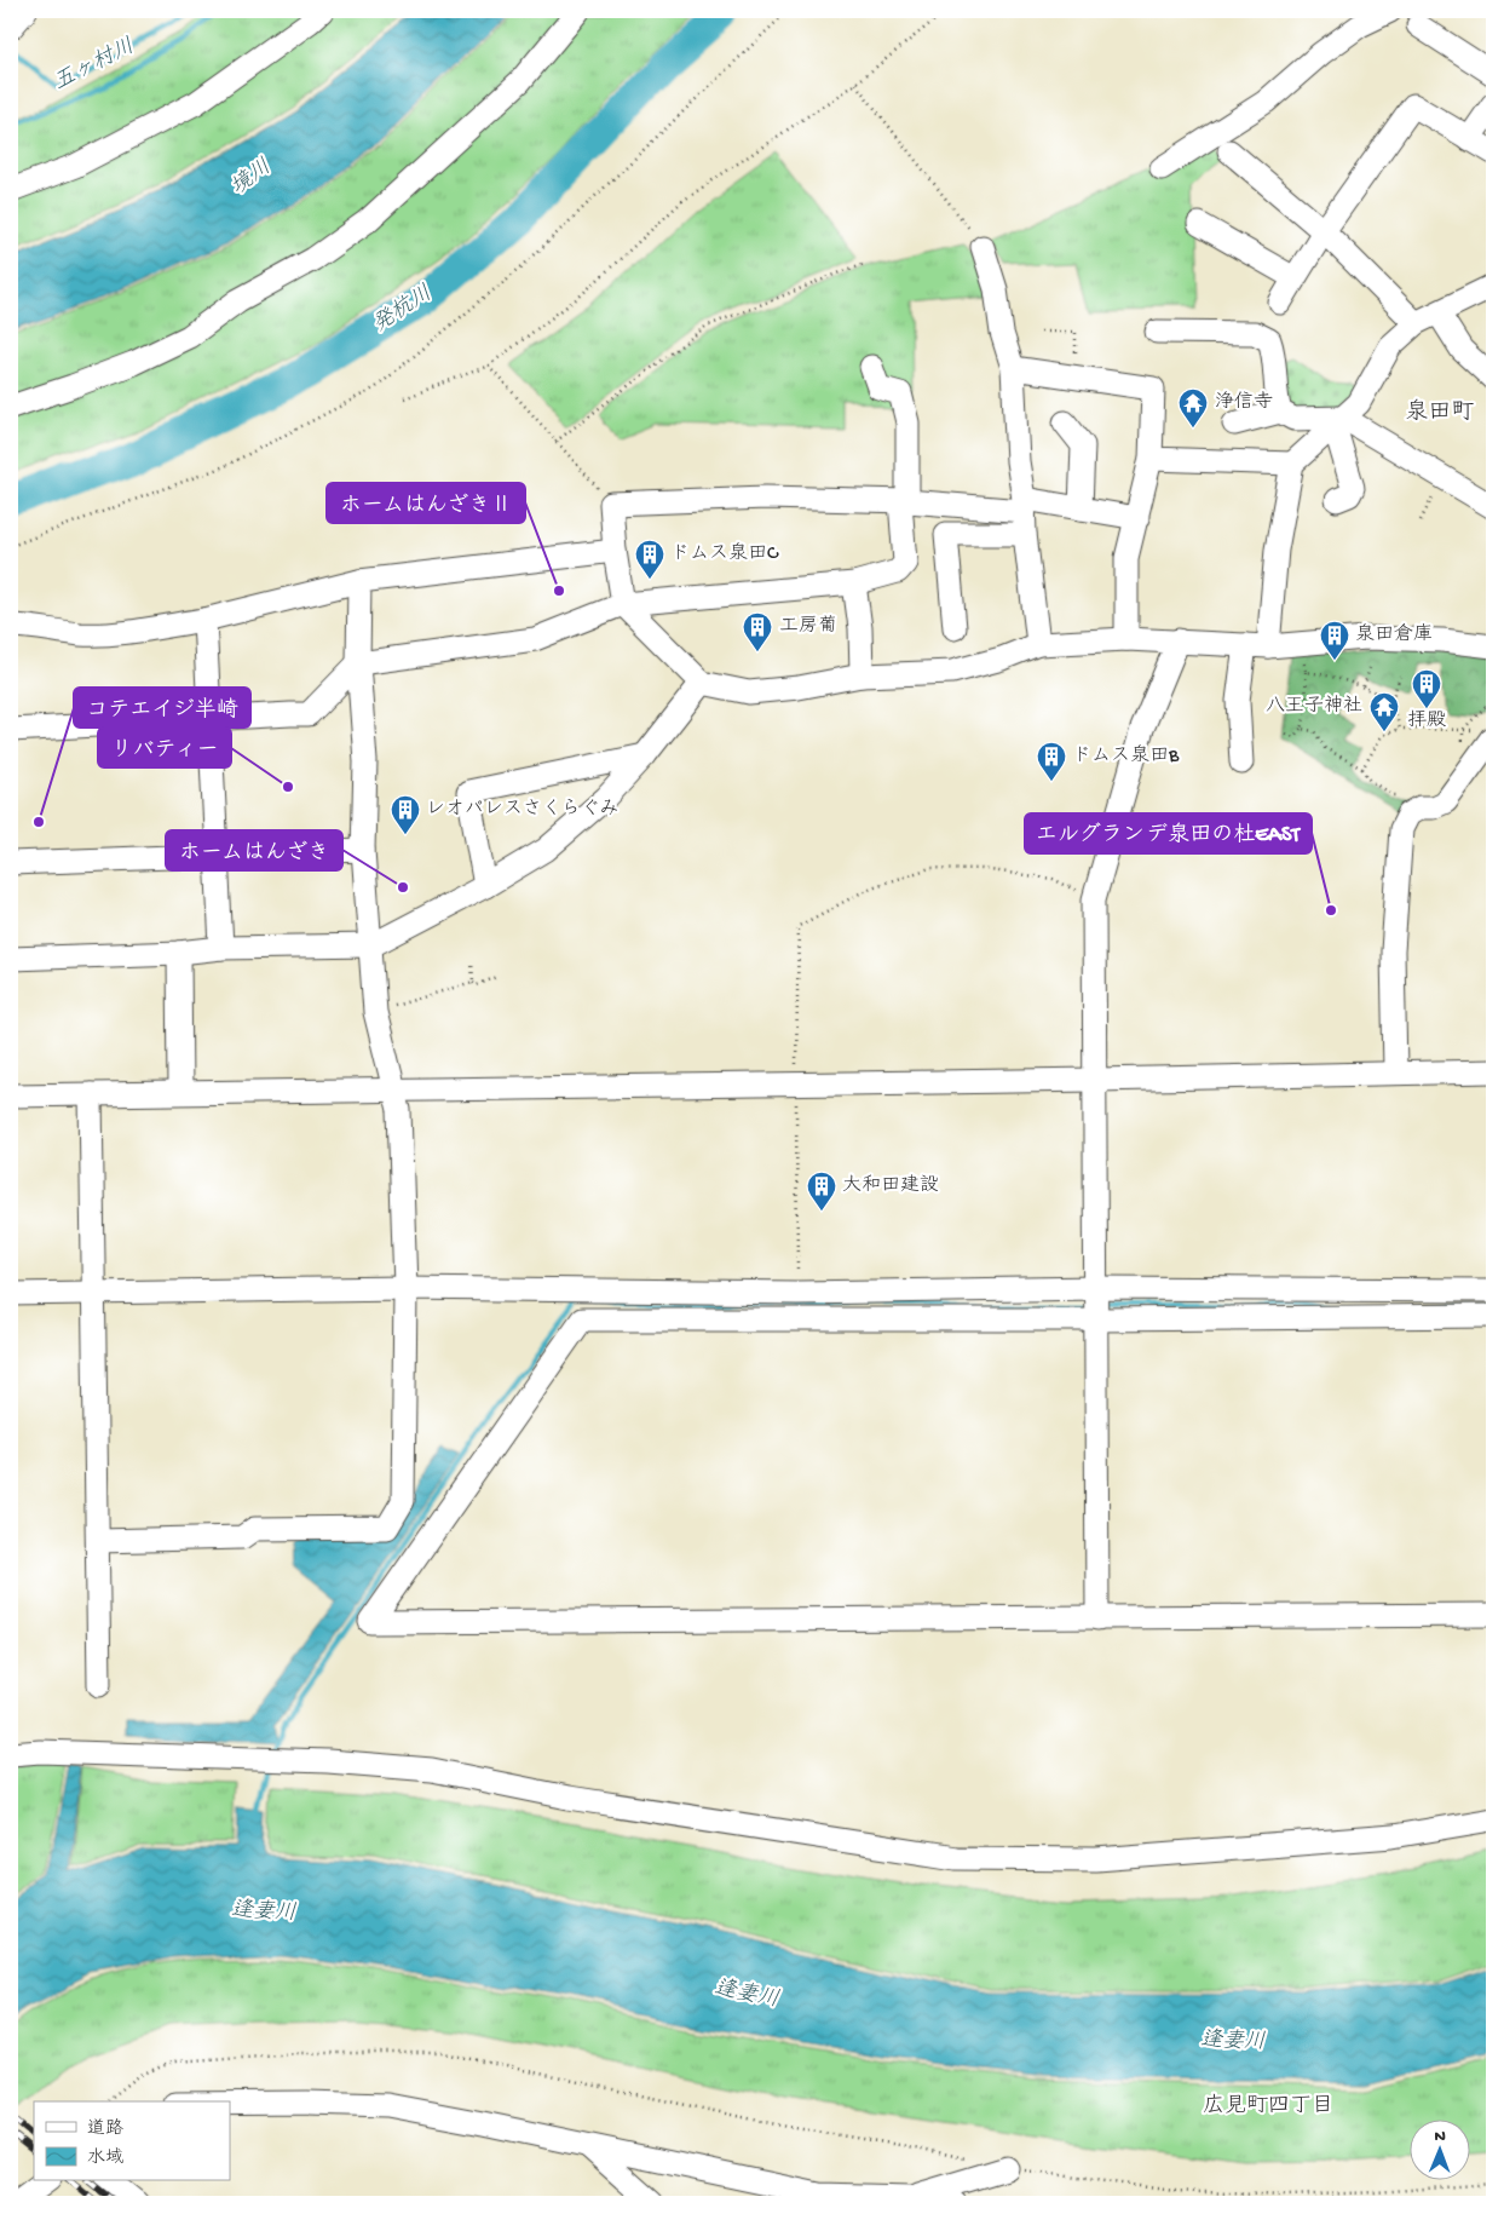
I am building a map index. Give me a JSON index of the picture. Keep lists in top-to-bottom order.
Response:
{
  "districts": ["泉田町", "広見町四丁目"],
  "water": [
    "五ヶ村川",
    "境川",
    "発杭川",
    "逢妻川"
  ],
  "places": {
    "temple": ["浄信寺", "八王子神社"],
    "building": [
      "ドムス泉田C",
      "工房葡",
      "泉田倉庫",
      "拝殿",
      "ドムス泉田B",
      "レオパレスさくらぐみ",
      "大和田建設"
    ],
    "other": [
      "ホームはんざきⅡ",
      "リバティー",
      "コテエイジ半崎",
      "ホームはんざき",
      "エルグランデ泉田の杜EAST"
    ]
  },
  "legend": ["道路", "水域"],
  "north": "top"
}
